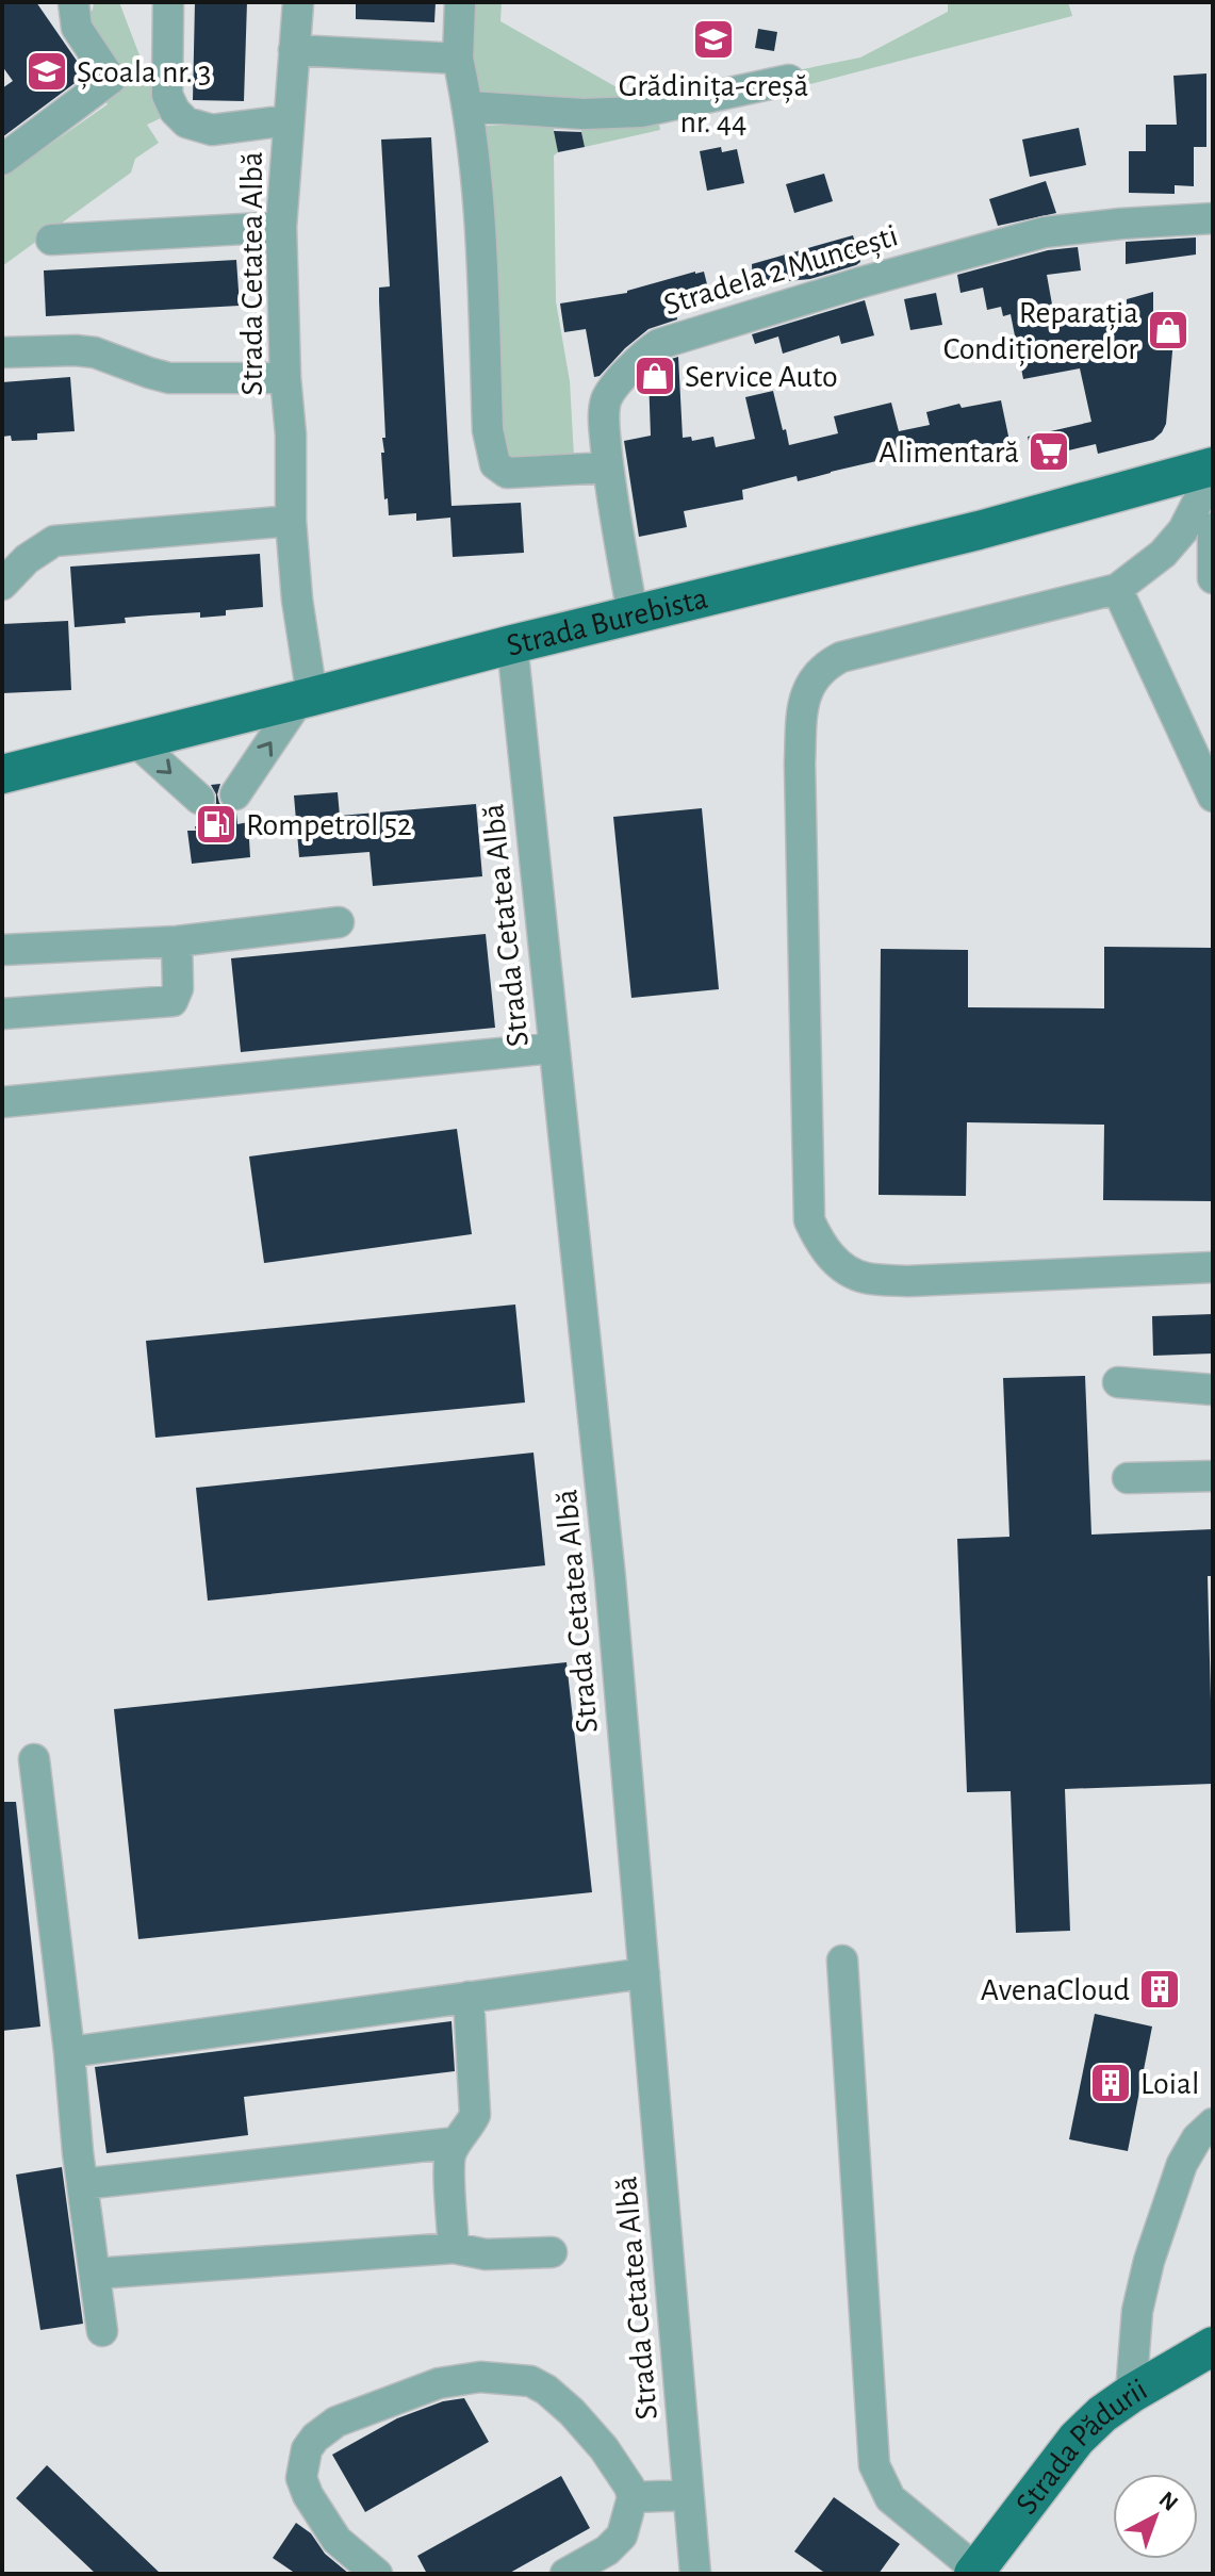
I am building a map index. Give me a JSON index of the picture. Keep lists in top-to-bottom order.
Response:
{
  "streets": {
    "main road": ["Strada Burebista", "Strada Pădurii"],
    "street": ["Stradela 2 Muncești", "Strada Cetatea Albă"]
  },
  "crossings": [
    ["Stradela 2 Muncești", "Strada Burebista"],
    ["Strada Cetatea Albă", "Strada Burebista"]
  ],
  "places": {
    "school or university": ["Grădinița-creșă nr. 44", "Școala nr. 3"],
    "shop": ["Reparația Condiționerelor", "Service Auto"],
    "supermarket": ["Alimentară"],
    "fuel station": ["Rompetrol 52"],
    "building": ["AvenaCloud", "Loial"]
  },
  "north": "top right"
}
